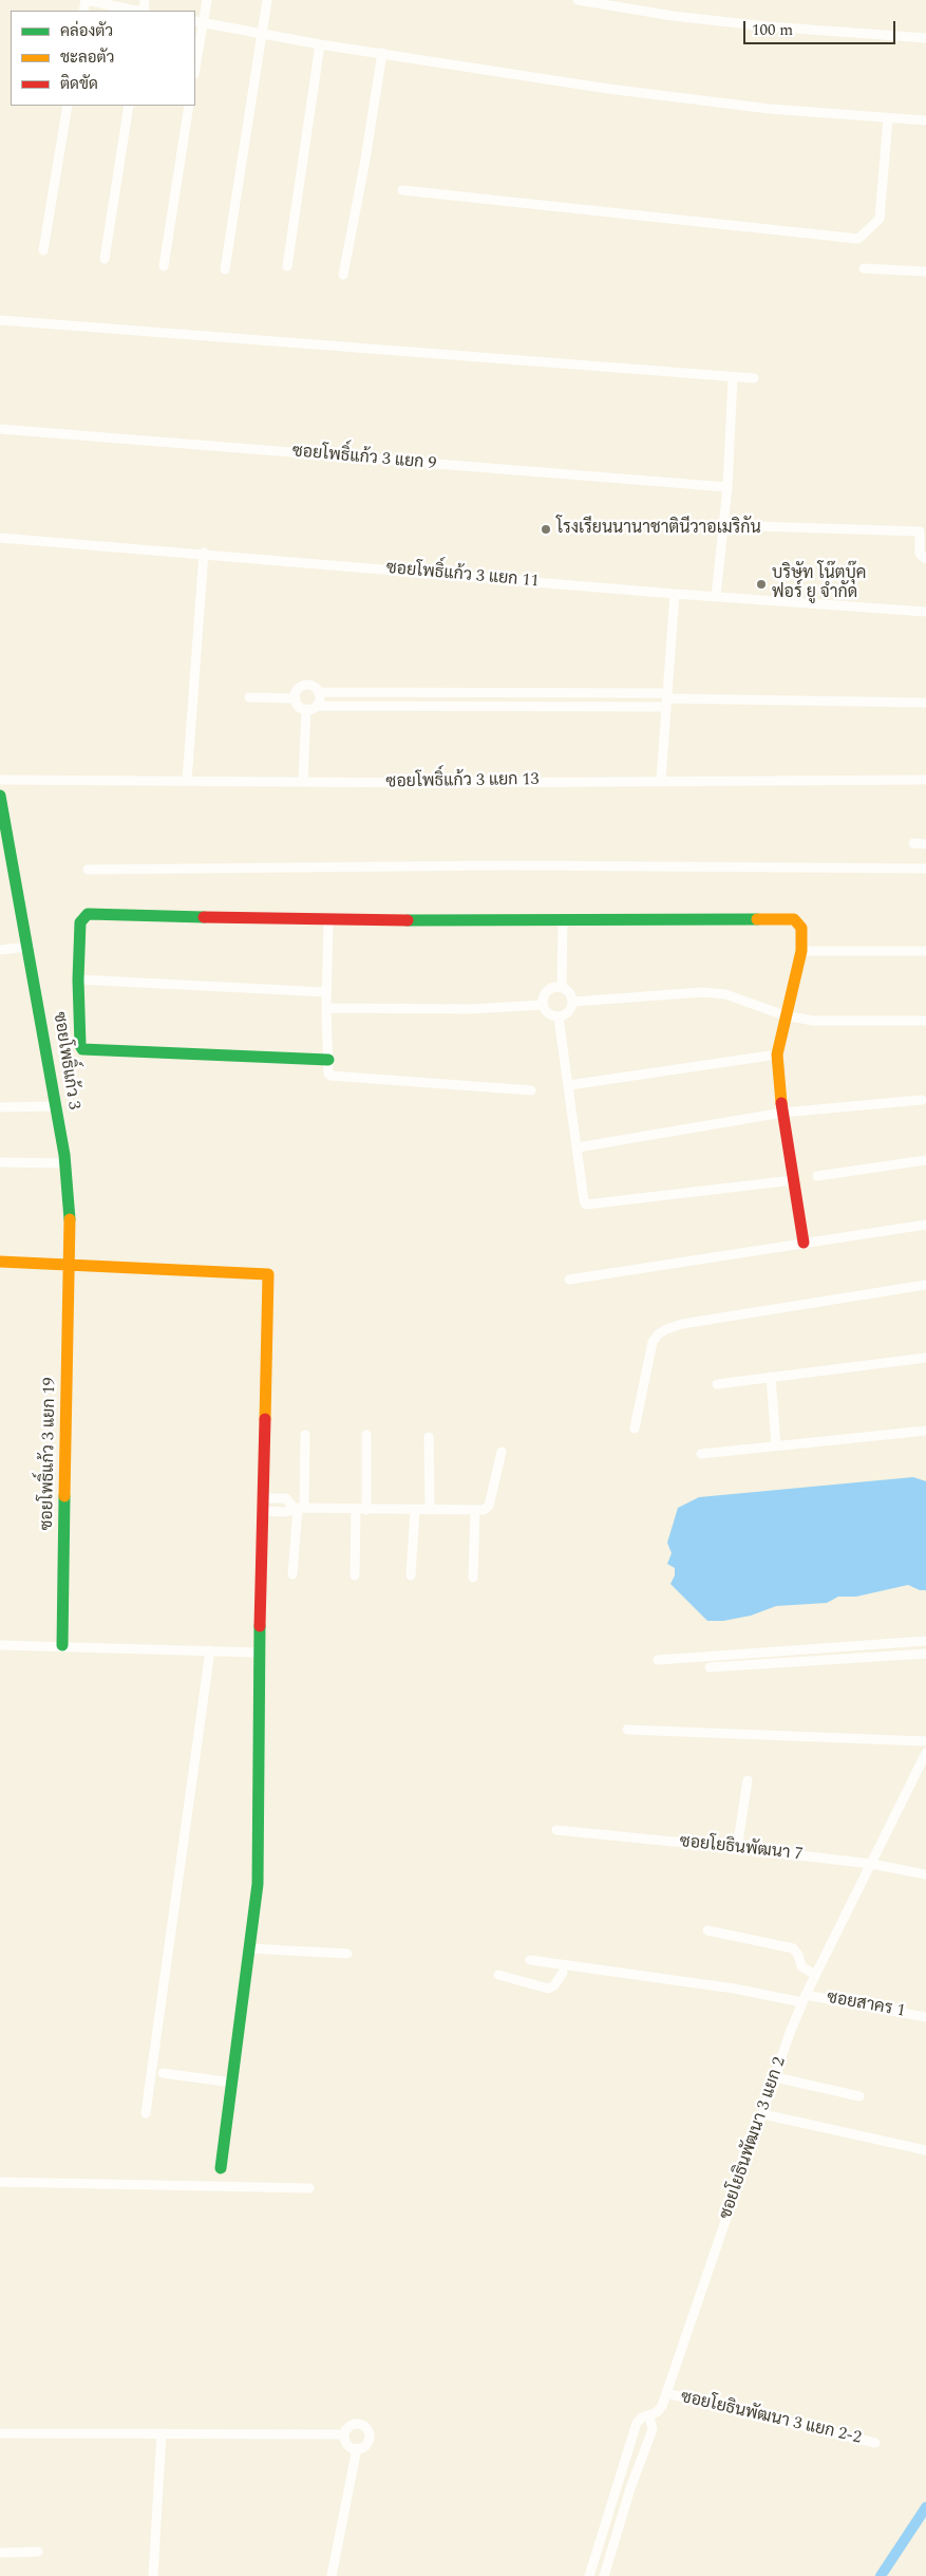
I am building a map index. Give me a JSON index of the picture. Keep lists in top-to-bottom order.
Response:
{
  "streets": {
    "street": [
      "ซอยโพธิ์แก้ว 3 แยก 9",
      "ซอยโพธิ์แก้ว 3 แยก 11",
      "ซอยโพธิ์แก้ว 3 แยก 13",
      "ซอยโพธิ์แก้ว 3",
      "ซอยโพธิ์แก้ว 3 แยก 19",
      "ซอยโยธินพัฒนา 7",
      "ซอยสาคร 1",
      "ซอยโยธินพัฒนา 3 แยก 2",
      "ซอยโยธินพัฒนา 3 แยก 2-2"
    ]
  },
  "crossings": [
    ["ซอยโพธิ์แก้ว 3", "ซอยโพธิ์แก้ว 3 แยก 19"],
    ["ซอยโยธินพัฒนา 7", "ซอยโยธินพัฒนา 3 แยก 2"],
    ["ซอยสาคร 1", "ซอยโยธินพัฒนา 3 แยก 2"],
    ["ซอยโยธินพัฒนา 3 แยก 2", "ซอยโยธินพัฒนา 3 แยก 2-2"]
  ],
  "places": ["โรงเรียนนานาชาตินีวาอเมริกัน", "บริษัท โน๊ตบุ๊ค ฟอร์ ยู จำกัด"],
  "legend": ["คล่องตัว", "ชะลอตัว", "ติดขัด"],
  "scale_bar": "100 m"
}
